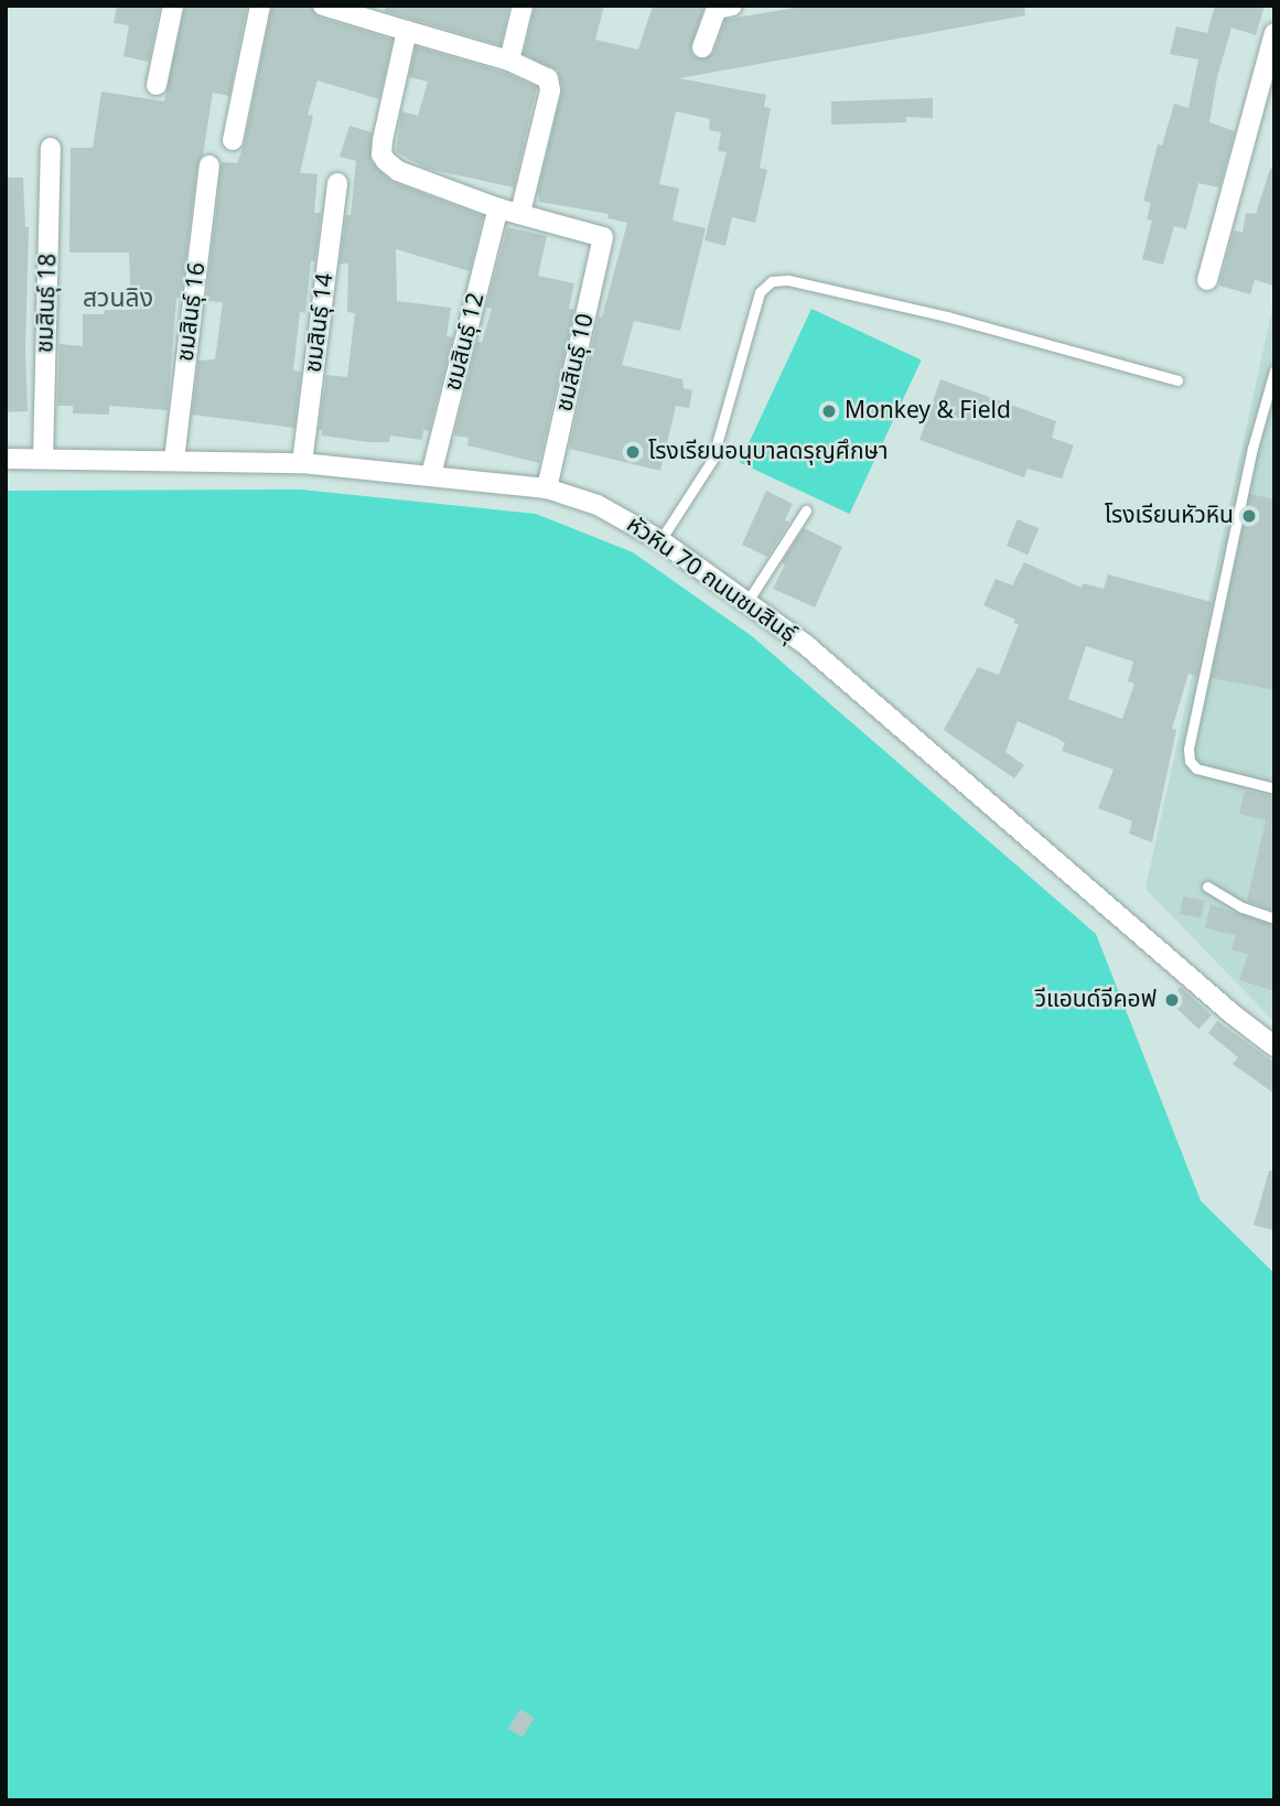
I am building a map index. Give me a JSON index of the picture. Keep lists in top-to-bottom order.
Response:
{
  "streets": {
    "street": [
      "ชมสินธุ์ 18",
      "ชมสินธุ์ 16",
      "ชมสินธุ์ 14",
      "ชมสินธุ์ 12",
      "ชมสินธุ์ 10",
      "หัวหิน 70 ถนนชมสินธุ์"
    ]
  },
  "crossings": [
    ["ชมสินธุ์ 18", "หัวหิน 70 ถนนชมสินธุ์"],
    ["ชมสินธุ์ 16", "หัวหิน 70 ถนนชมสินธุ์"],
    ["ชมสินธุ์ 14", "หัวหิน 70 ถนนชมสินธุ์"],
    ["ชมสินธุ์ 12", "หัวหิน 70 ถนนชมสินธุ์"],
    ["ชมสินธุ์ 10", "หัวหิน 70 ถนนชมสินธุ์"]
  ],
  "districts": ["สวนลิง"],
  "places": [
    "Monkey & Field",
    "โรงเรียนอนุบาลดรุญศึกษา",
    "โรงเรียนหัวหิน",
    "วีแอนด์จีคอฟ"
  ]
}
